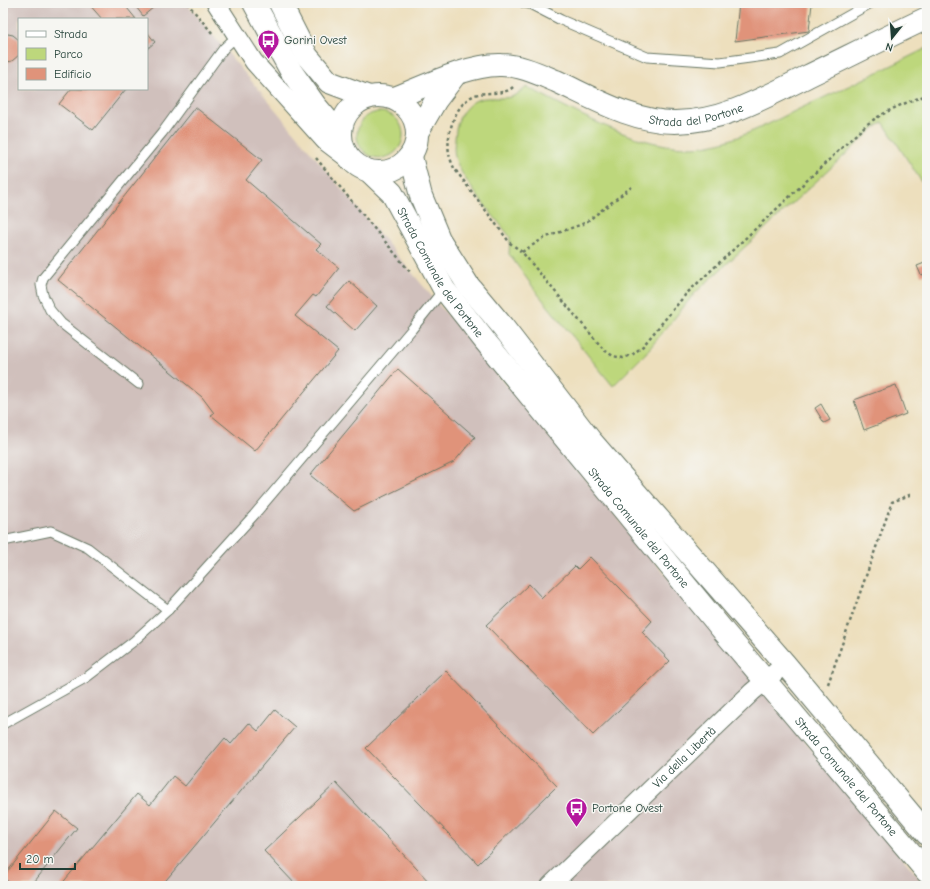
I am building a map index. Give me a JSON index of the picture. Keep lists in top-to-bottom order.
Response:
{
  "streets": {
    "street": ["Strada del Portone", "Strada Comunale del Portone", "Via della Libertà"]
  },
  "crossings": [
    ["Strada Comunale del Portone", "Via della Libertà"]
  ],
  "places": {
    "bus stop": ["Gorini Ovest", "Portone Ovest"]
  },
  "legend": ["Strada", "Parco", "Edificio"],
  "scale_bar": "20 m",
  "north": "bottom"
}
